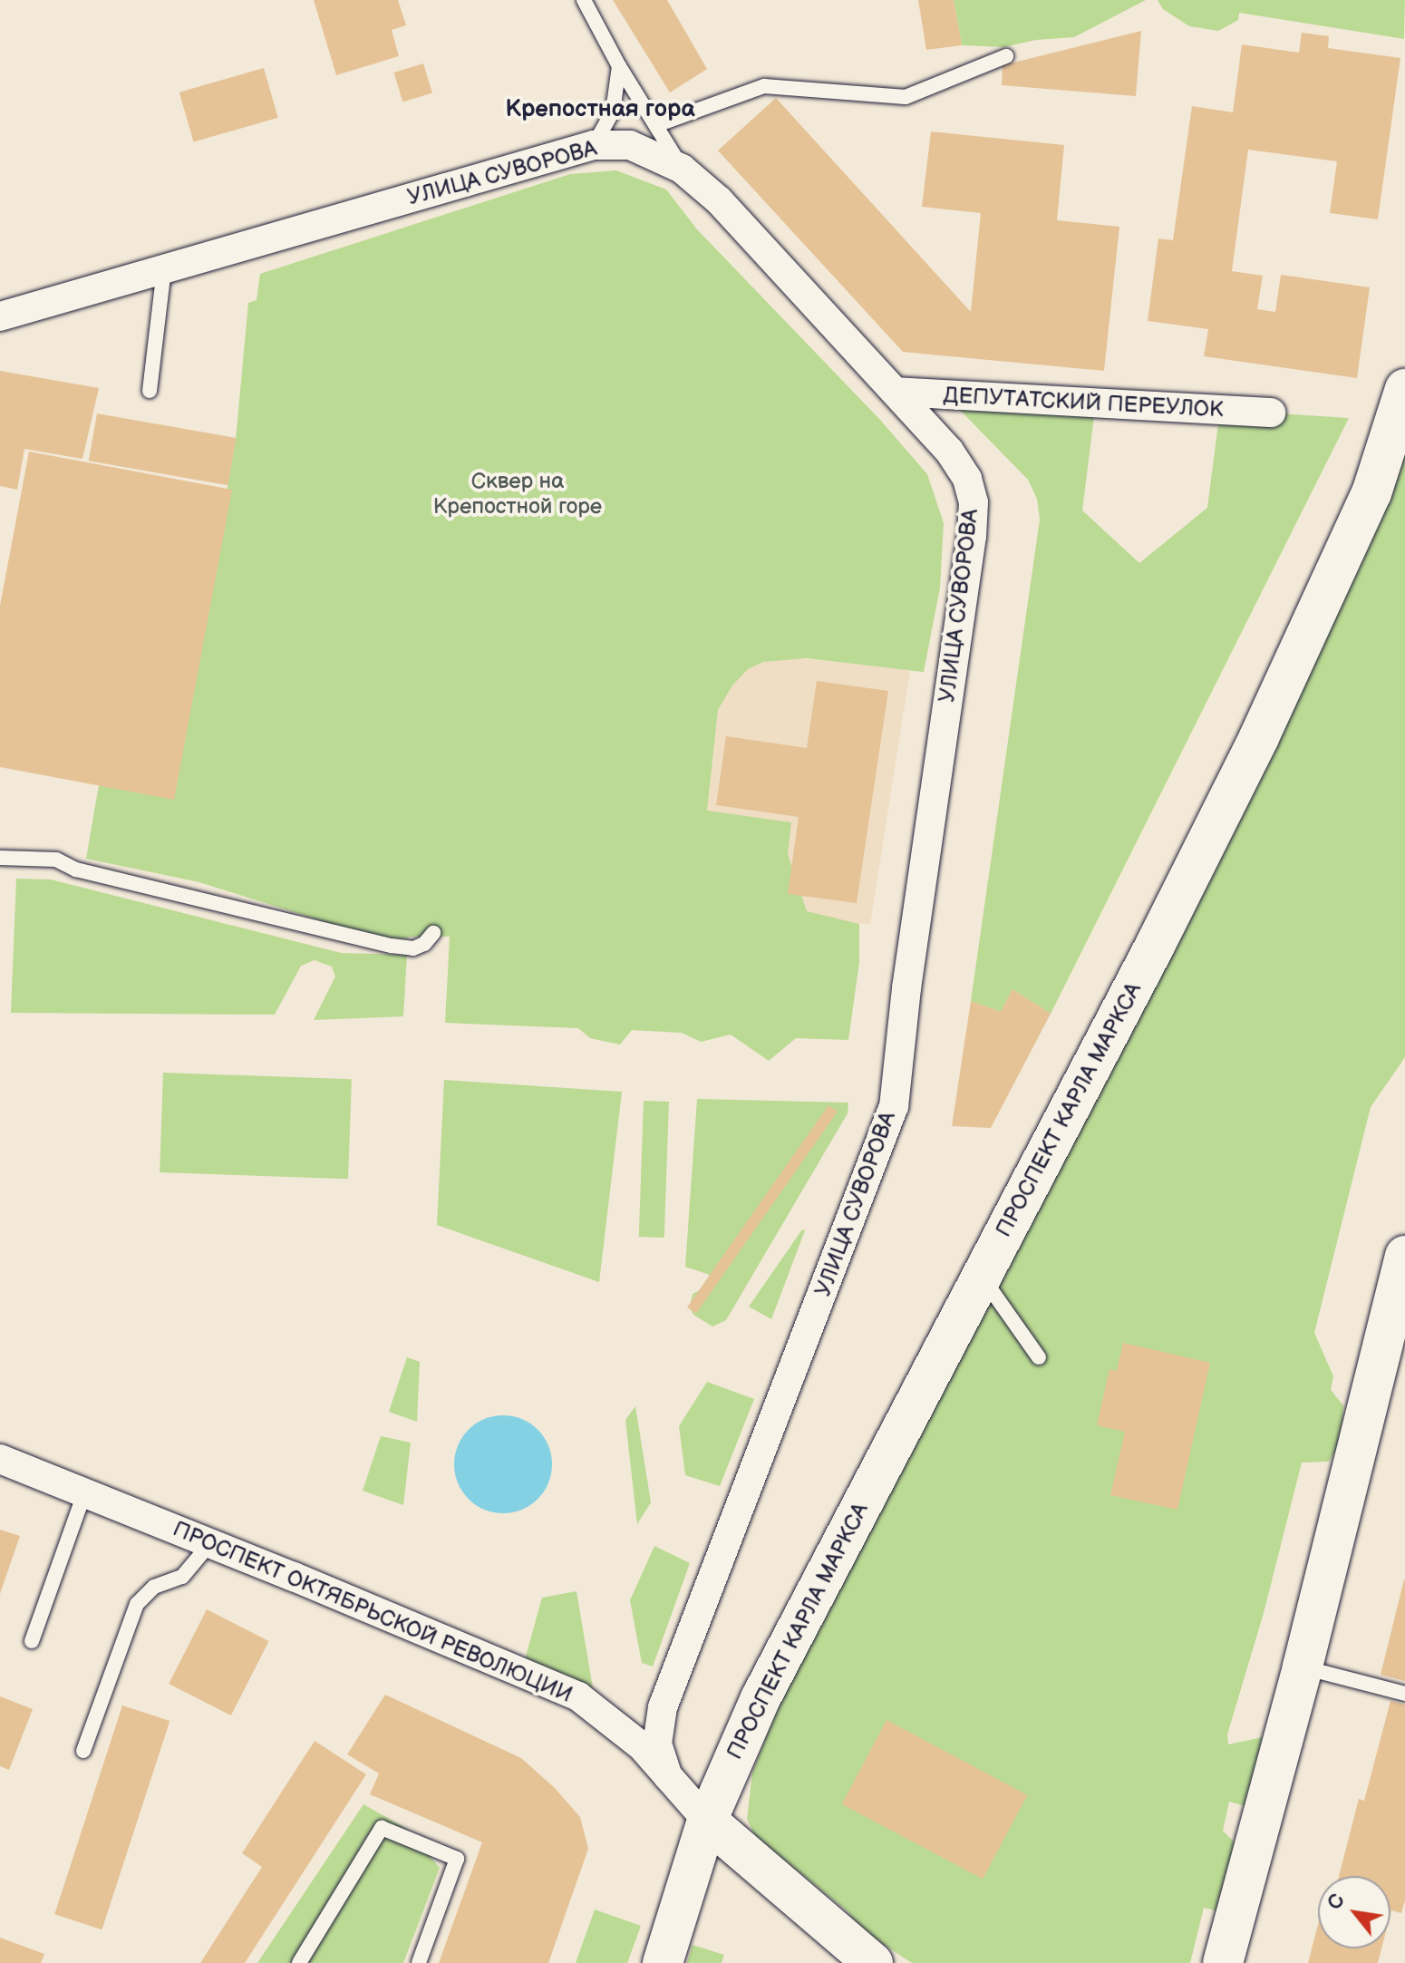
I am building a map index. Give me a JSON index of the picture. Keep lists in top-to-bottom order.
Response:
{
  "streets": {
    "main road": ["ПРОСПЕКТ КАРЛА МАРКСА", "ПРОСПЕКТ ОКТЯБРЬСКОЙ РЕВОЛЮЦИИ"],
    "street": ["УЛИЦА СУВОРОВА", "ДЕПУТАТСКИЙ ПЕРЕУЛОК"]
  },
  "crossings": [
    ["УЛИЦА СУВОРОВА", "ДЕПУТАТСКИЙ ПЕРЕУЛОК"],
    ["УЛИЦА СУВОРОВА", "ПРОСПЕКТ ОКТЯБРЬСКОЙ РЕВОЛЮЦИИ"],
    ["ПРОСПЕКТ КАРЛА МАРКСА", "ПРОСПЕКТ ОКТЯБРЬСКОЙ РЕВОЛЮЦИИ"]
  ],
  "districts": ["Крепостная гора"],
  "parks": ["Сквер на Крепостной горе"],
  "north": "top left"
}
